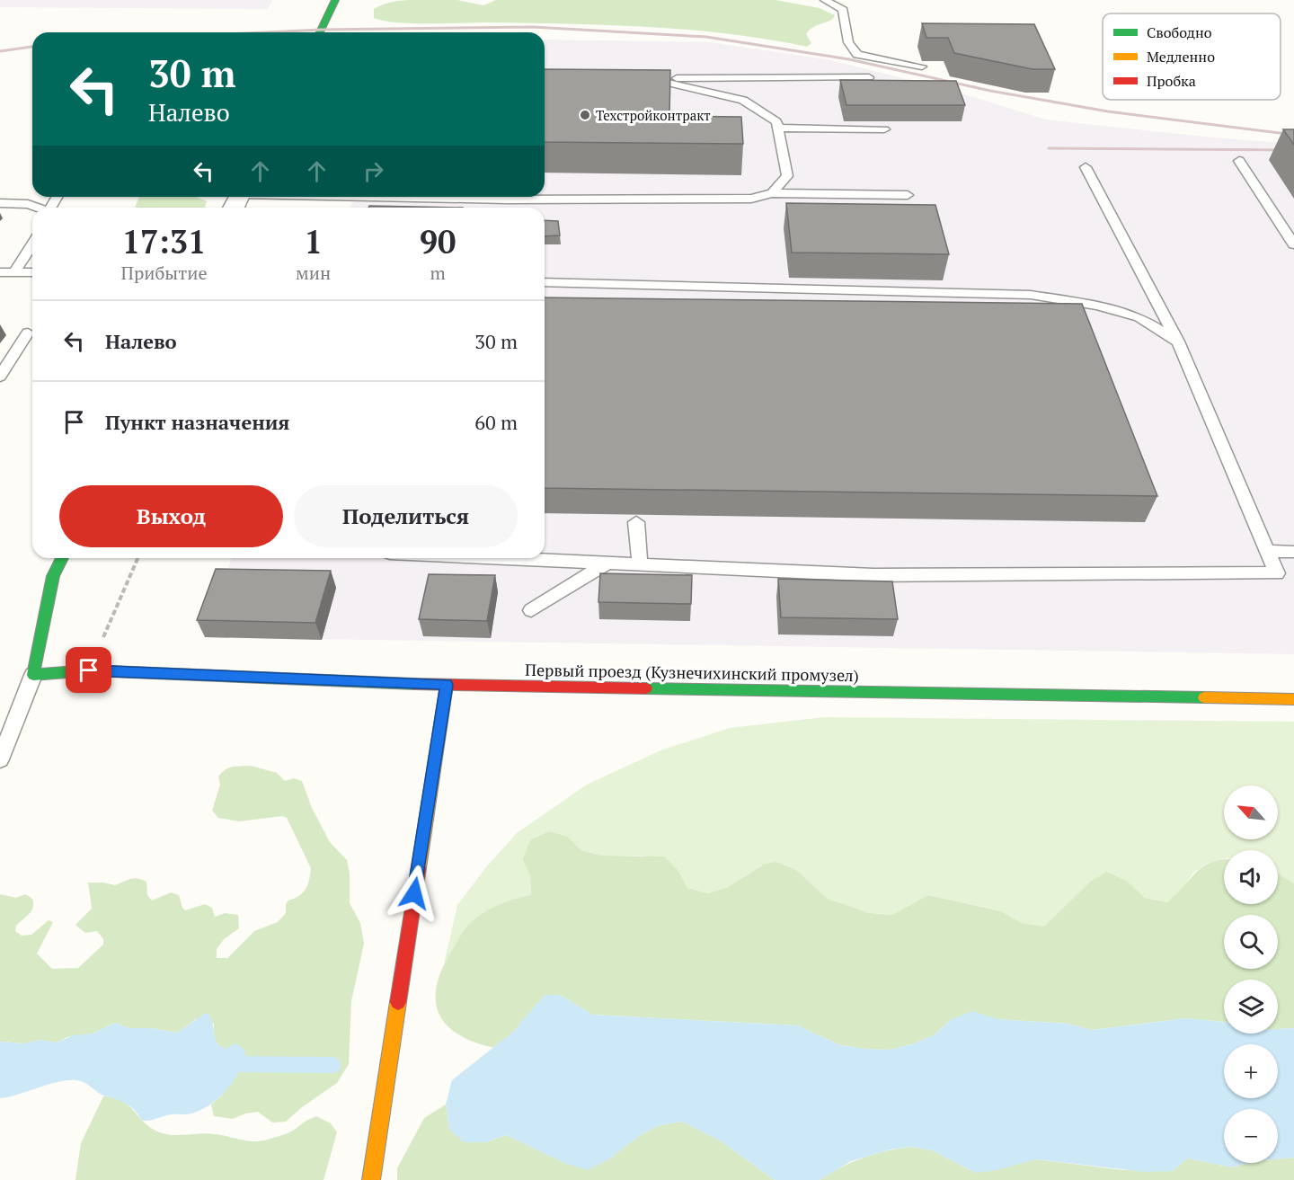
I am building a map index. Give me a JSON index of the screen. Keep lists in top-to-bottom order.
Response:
{
  "streets": {
    "street": ["Первый проезд (Кузнечихинский промузел)"]
  },
  "places": ["Техстройконтракт"],
  "legend": ["Свободно", "Медленно", "Пробка"],
  "north": "top left",
  "page": {
    "turn": ["30 m", "Налево"],
    "eta": [
      "17:31",
      "Прибытие",
      "1",
      "мин",
      "90",
      "m"
    ],
    "list": [
      {
        "name": "Налево",
        "value": "30 m"
      },
      {
        "name": "Пункт назначения",
        "value": "60 m"
      }
    ],
    "buttons": ["Выход", "Поделиться"],
    "map_buttons": ["+", "−"]
  }
}
